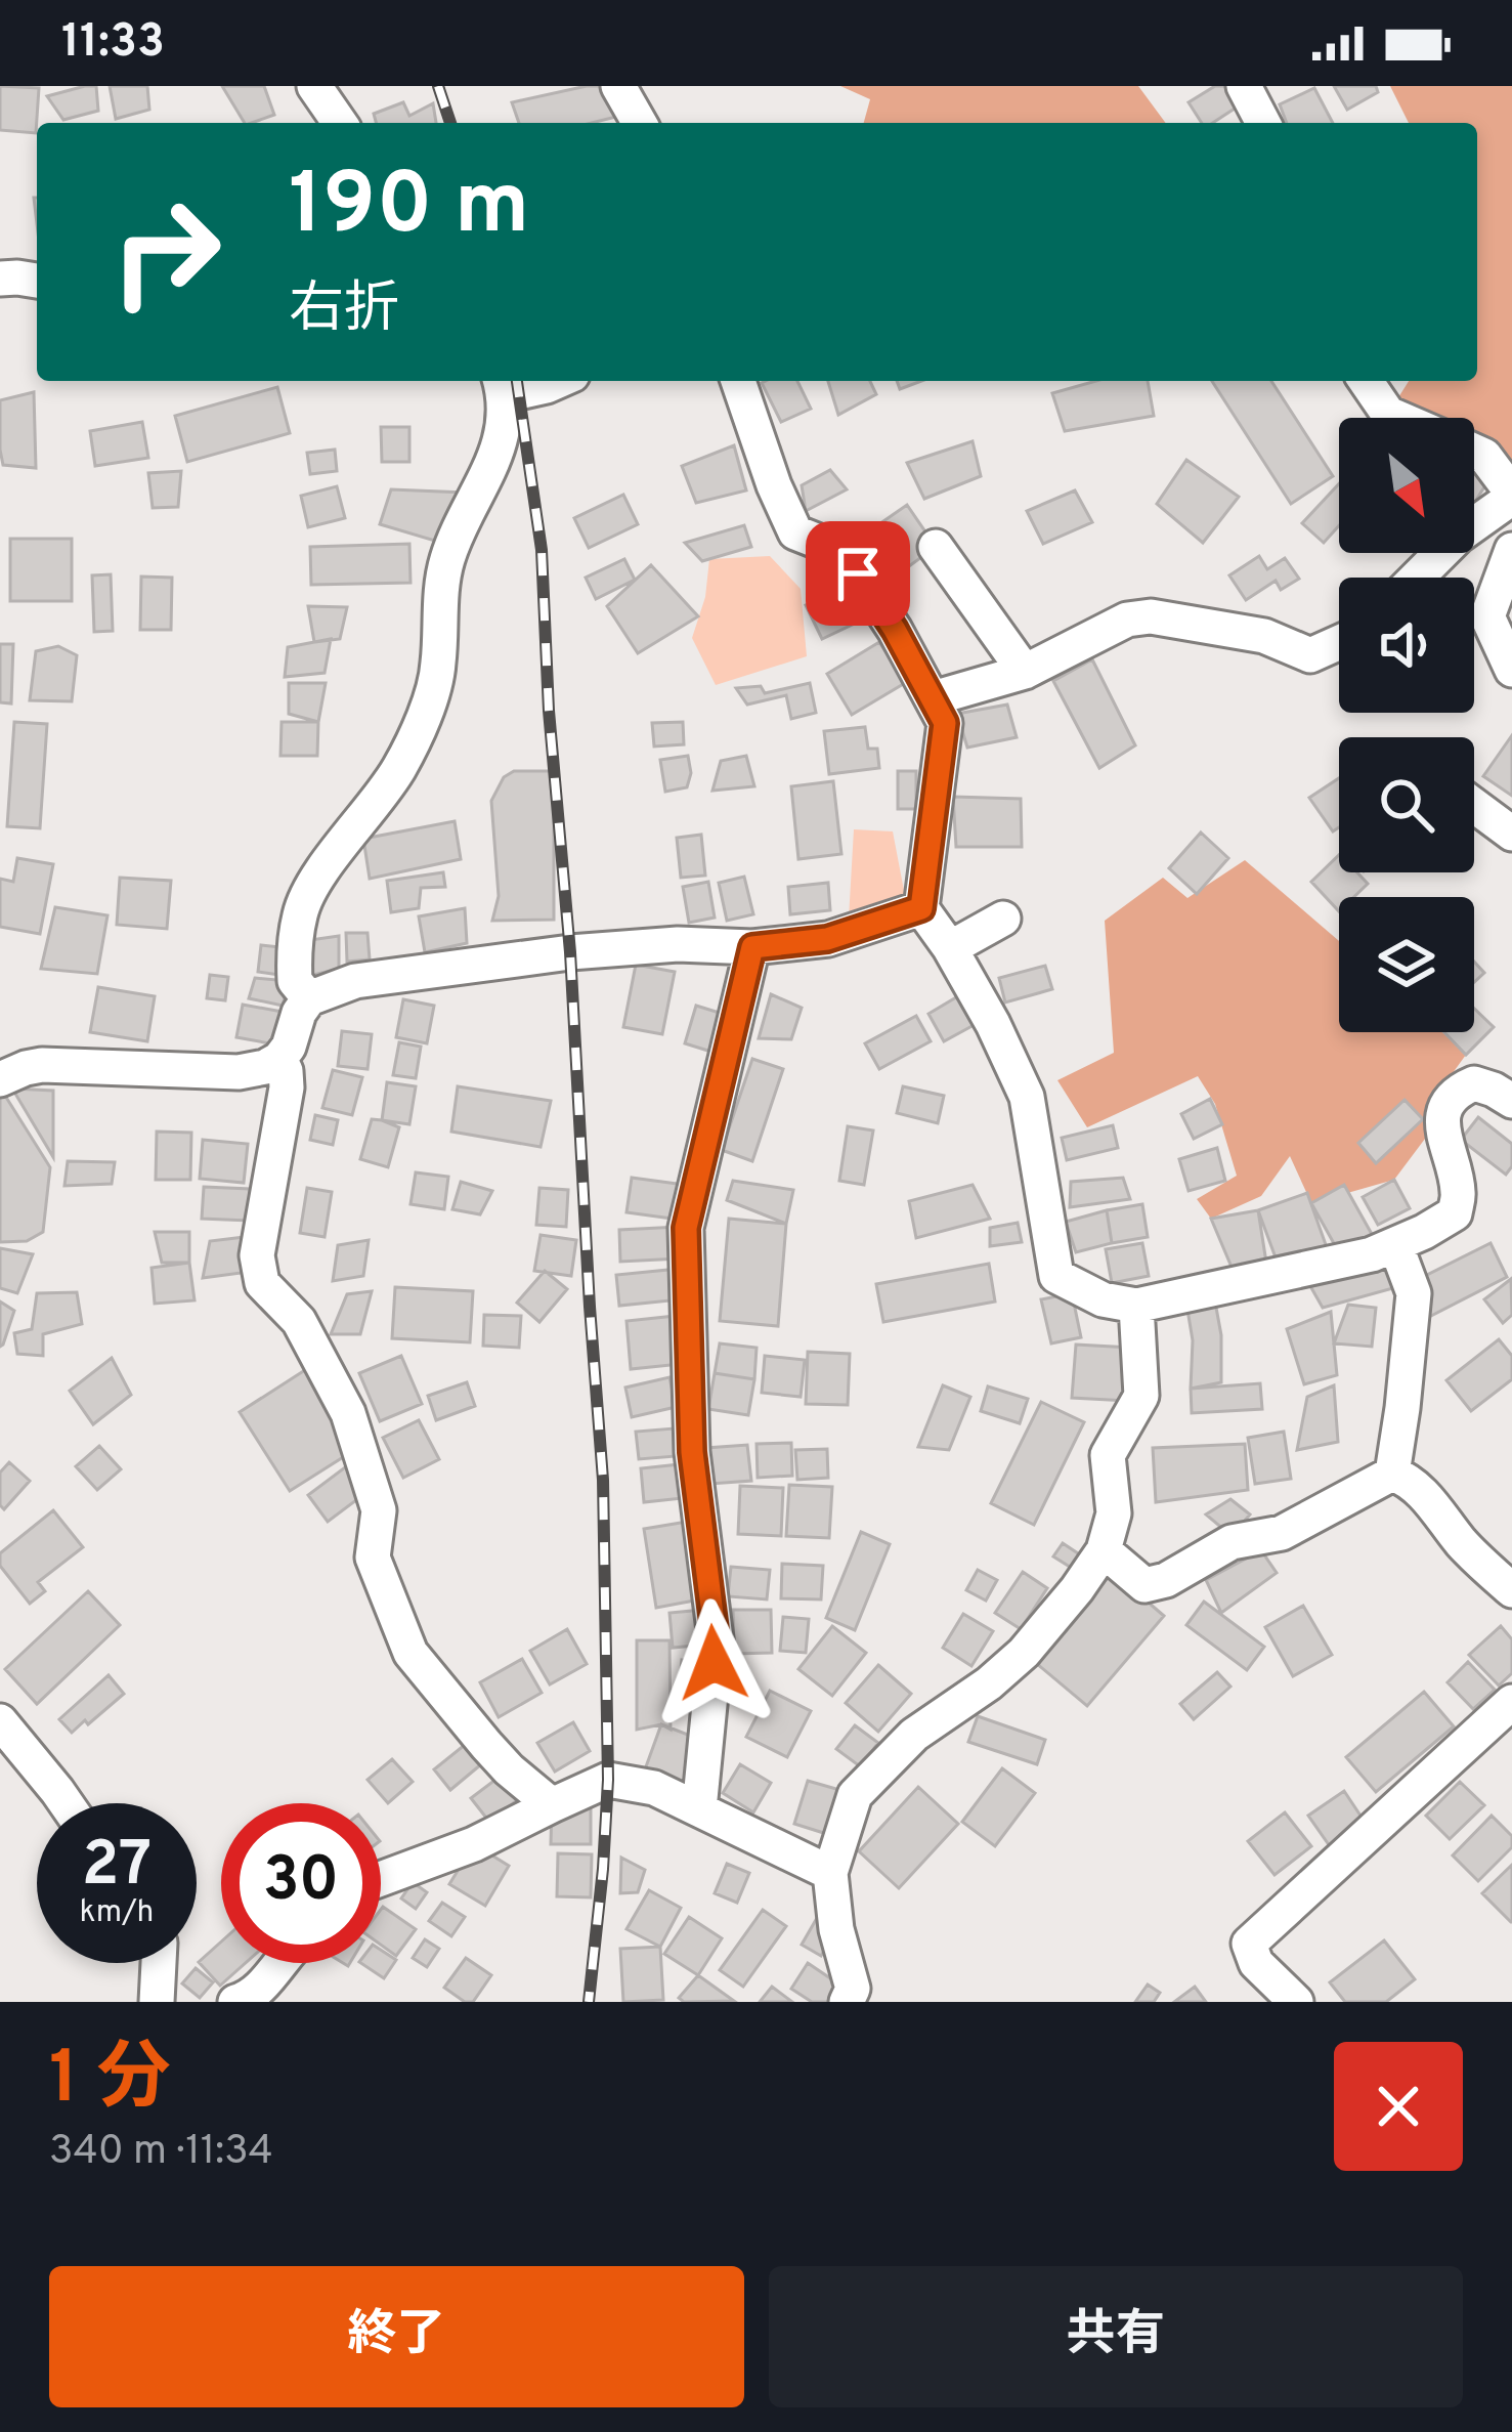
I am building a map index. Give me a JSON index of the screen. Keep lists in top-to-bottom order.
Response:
{
  "north": "bottom right",
  "page": {
    "status": "11:33",
    "turn": ["190 m", "右折"],
    "speed": "27 km/h",
    "limit": "30",
    "heading": ["1 分", "340 m · 11:34"],
    "buttons": ["終了", "共有"]
  }
}
